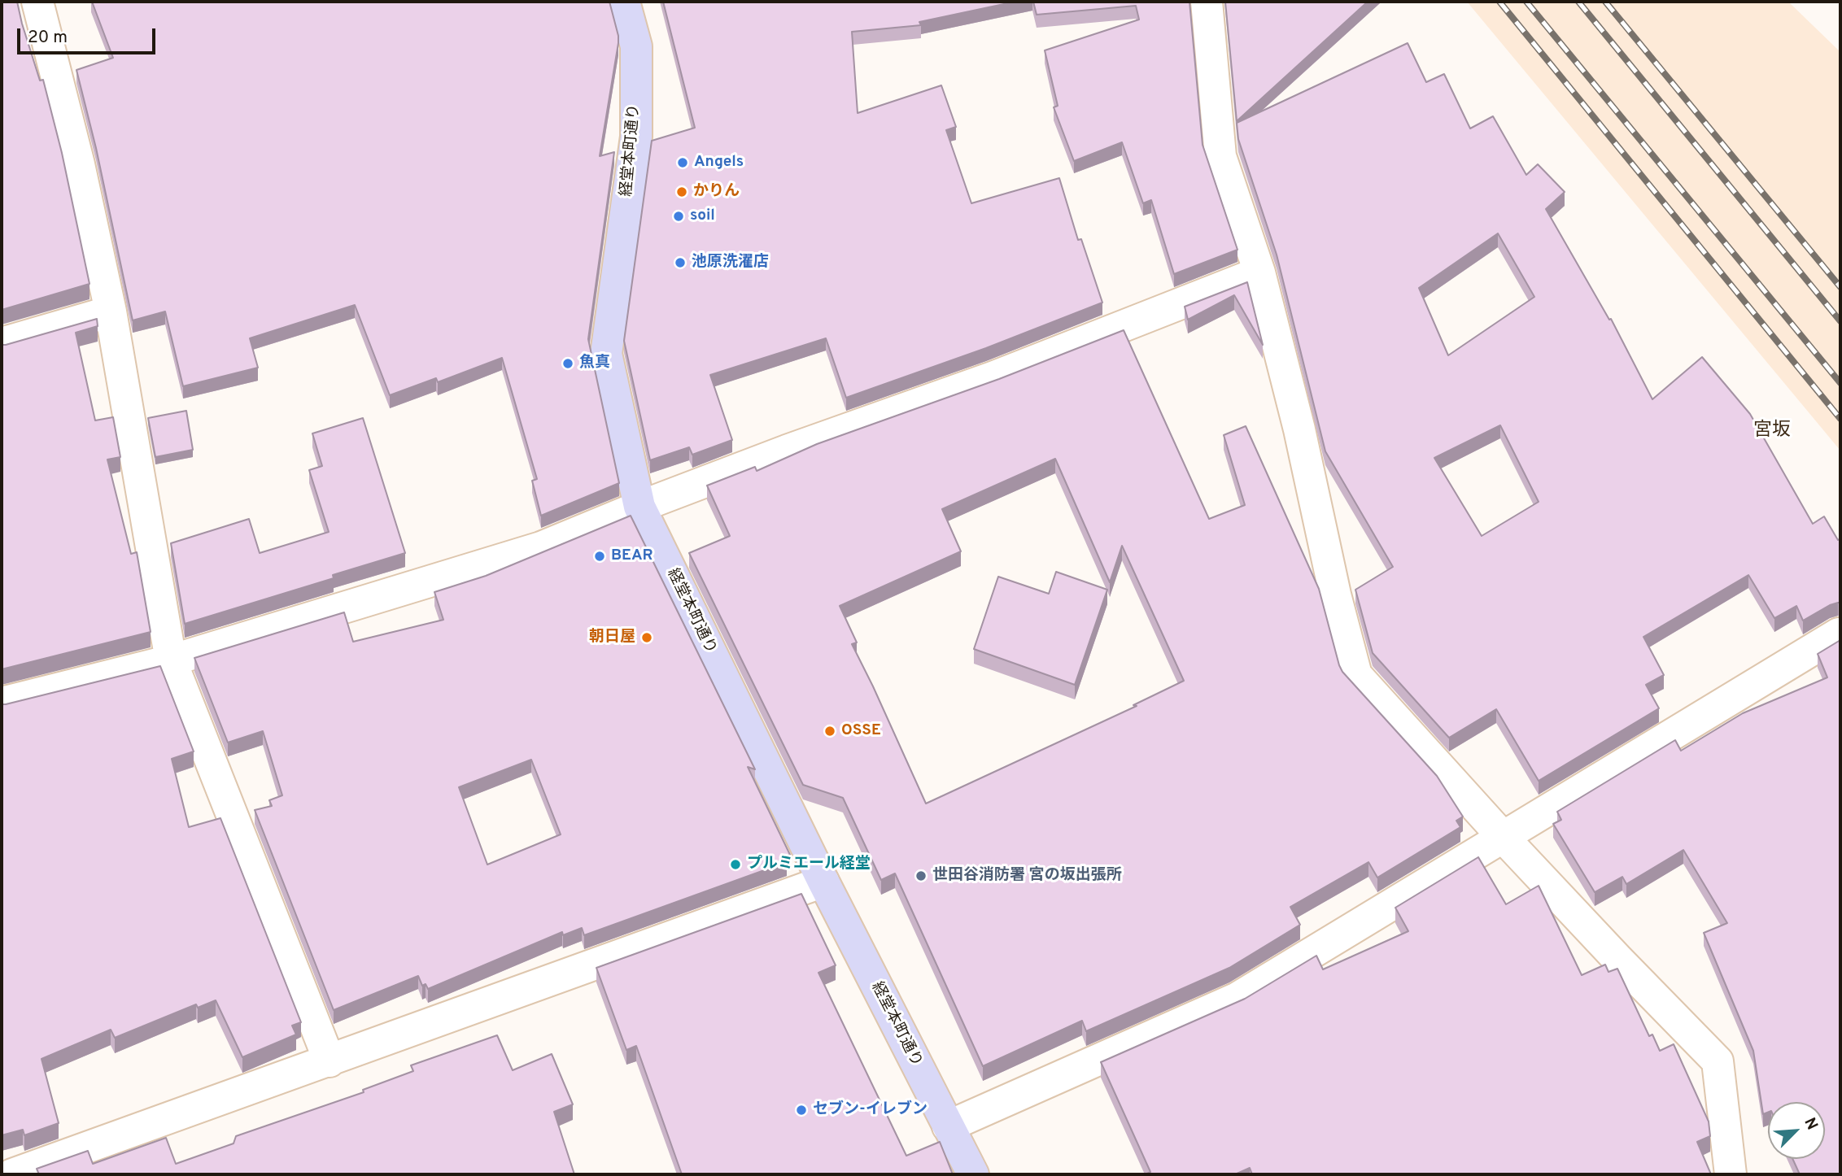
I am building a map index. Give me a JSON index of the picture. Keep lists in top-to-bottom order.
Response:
{
  "streets": {
    "main road": ["経堂本町通り"]
  },
  "districts": ["宮坂"],
  "places": [
    "Angels",
    "かりん",
    "soil",
    "池原洗濯店",
    "魚真",
    "BEAR",
    "朝日屋",
    "OSSE",
    "プルミエール経堂",
    "世田谷消防署 宮の坂出張所",
    "セブン-イレブン"
  ],
  "scale_bar": "20 m",
  "north": "top right"
}
